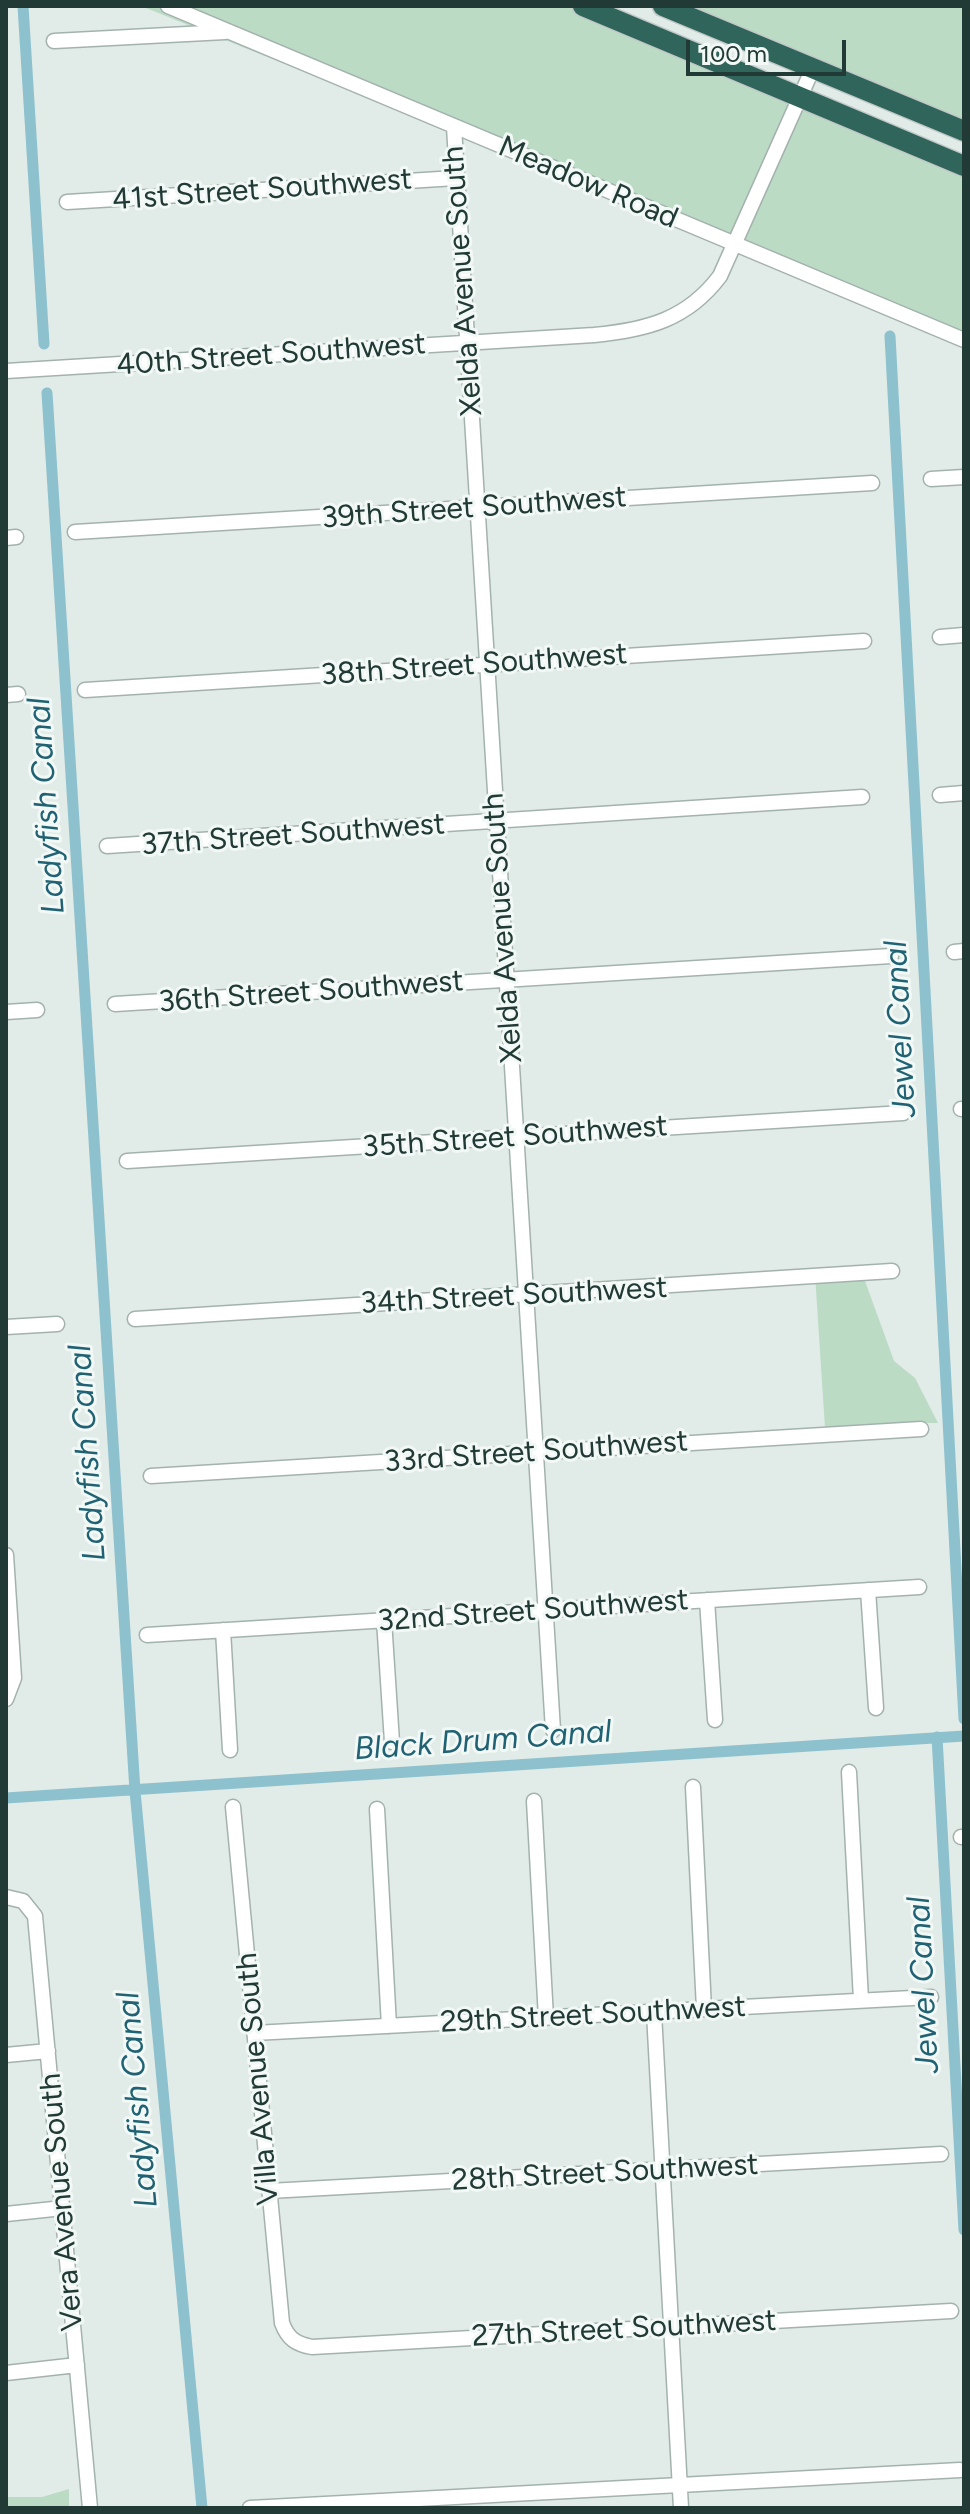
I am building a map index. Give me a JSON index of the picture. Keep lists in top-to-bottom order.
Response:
{
  "streets": {
    "street": [
      "Meadow Road",
      "41st Street Southwest",
      "Xelda Avenue South",
      "40th Street Southwest",
      "39th Street Southwest",
      "38th Street Southwest",
      "37th Street Southwest",
      "36th Street Southwest",
      "35th Street Southwest",
      "34th Street Southwest",
      "33rd Street Southwest",
      "32nd Street Southwest",
      "29th Street Southwest",
      "Villa Avenue South",
      "28th Street Southwest",
      "Vera Avenue South",
      "27th Street Southwest"
    ]
  },
  "crossings": [
    ["Meadow Road", "Xelda Avenue South"],
    ["Meadow Road", "40th Street Southwest"],
    ["41st Street Southwest", "Xelda Avenue South"],
    ["Xelda Avenue South", "40th Street Southwest"],
    ["Xelda Avenue South", "39th Street Southwest"],
    ["Xelda Avenue South", "38th Street Southwest"],
    ["Xelda Avenue South", "37th Street Southwest"],
    ["Xelda Avenue South", "36th Street Southwest"],
    ["Xelda Avenue South", "35th Street Southwest"],
    ["Xelda Avenue South", "34th Street Southwest"],
    ["Xelda Avenue South", "33rd Street Southwest"],
    ["Xelda Avenue South", "32nd Street Southwest"],
    ["29th Street Southwest", "Villa Avenue South"],
    ["Villa Avenue South", "28th Street Southwest"],
    ["Villa Avenue South", "27th Street Southwest"]
  ],
  "water": ["Ladyfish Canal", "Jewel Canal", "Black Drum Canal"],
  "scale_bar": "100 m"
}
